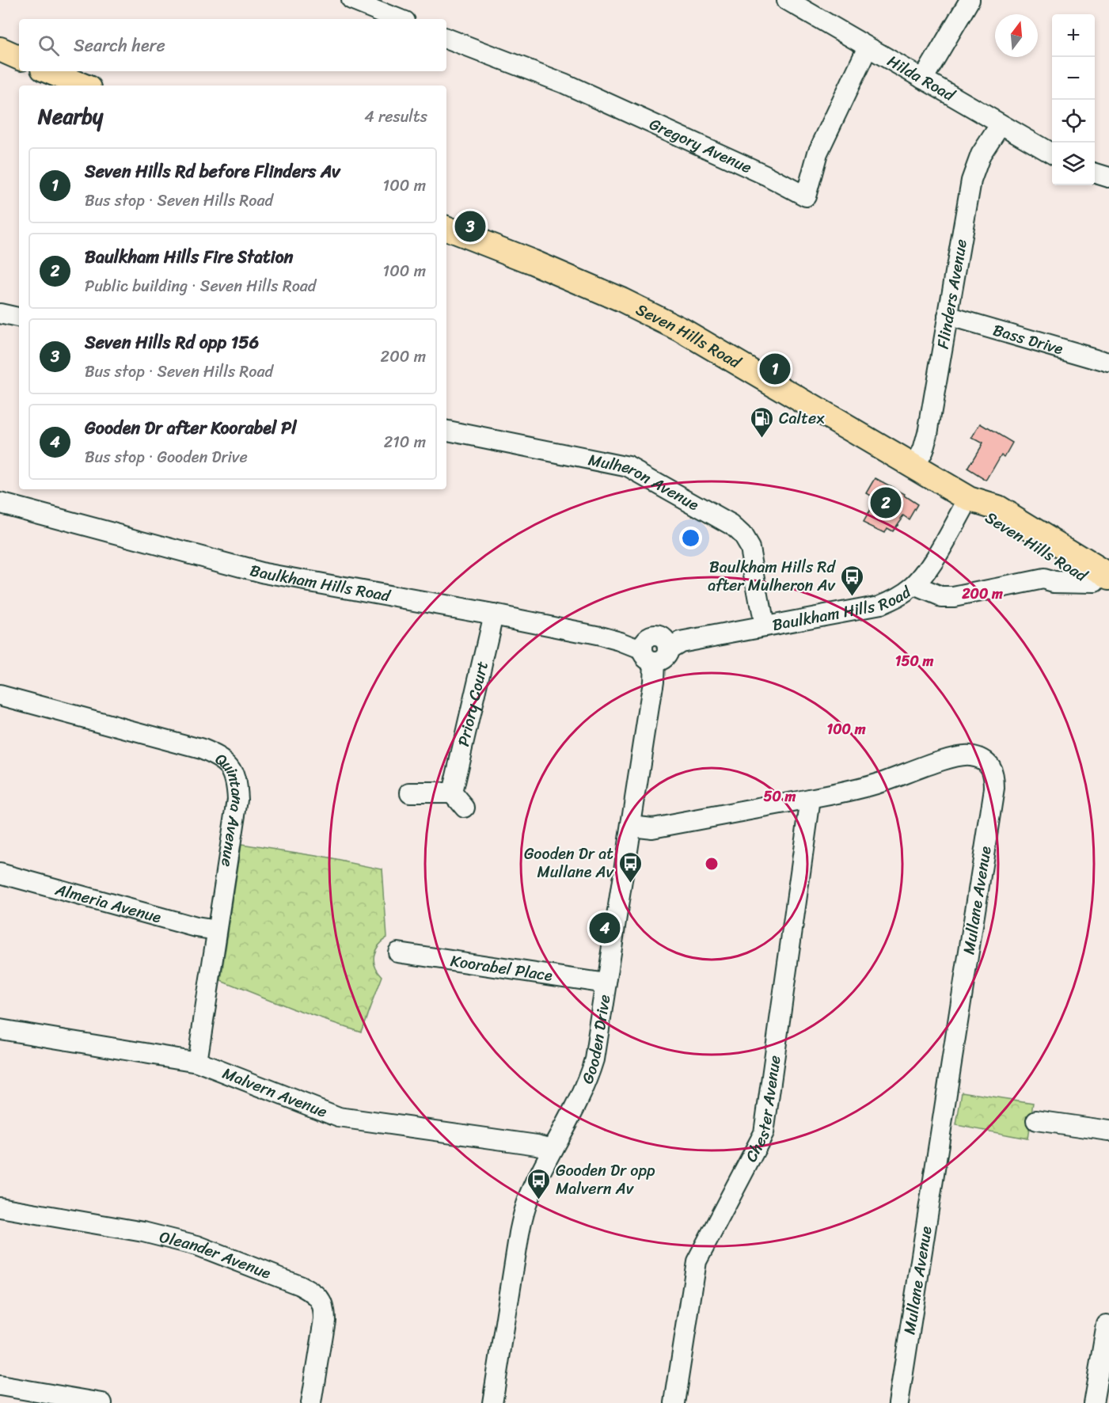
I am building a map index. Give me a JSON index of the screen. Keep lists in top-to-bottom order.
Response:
{
  "streets": {
    "main road": ["Seven Hills Road"],
    "street": [
      "Hilda Road",
      "Gregory Avenue",
      "Flinders Avenue",
      "Bass Drive",
      "Mulheron Avenue",
      "Baulkham Hills Road",
      "Priory Court",
      "Quintana Avenue",
      "Mullane Avenue",
      "Almeria Avenue",
      "Koorabel Place",
      "Gooden Drive",
      "Malvern Avenue",
      "Chester Avenue",
      "Oleander Avenue"
    ]
  },
  "crossings": [
    ["Hilda Road", "Gregory Avenue"],
    ["Hilda Road", "Flinders Avenue"],
    ["Flinders Avenue", "Seven Hills Road"],
    ["Flinders Avenue", "Bass Drive"],
    ["Seven Hills Road", "Baulkham Hills Road"],
    ["Mulheron Avenue", "Baulkham Hills Road"],
    ["Baulkham Hills Road", "Priory Court"],
    ["Baulkham Hills Road", "Gooden Drive"],
    ["Quintana Avenue", "Almeria Avenue"],
    ["Quintana Avenue", "Malvern Avenue"],
    ["Mullane Avenue", "Gooden Drive"],
    ["Mullane Avenue", "Chester Avenue"],
    ["Koorabel Place", "Gooden Drive"],
    ["Gooden Drive", "Malvern Avenue"]
  ],
  "places": {
    "fuel station": ["Caltex"],
    "bus stop": ["Baulkham Hills Rd after Mulheron Av", "Gooden Dr at Mullane Av", "Gooden Dr opp Malvern Av"]
  },
  "north": "top",
  "page": {
    "map_buttons": ["+", "−"],
    "search": "Search here",
    "heading": ["Nearby", "4 results"],
    "list": [
      {
        "mark": "1",
        "name": "Seven Hills Rd before Flinders Av",
        "note": "Bus stop · Seven Hills Road",
        "value": "100 m"
      },
      {
        "mark": "2",
        "name": "Baulkham Hills Fire Station",
        "note": "Public building · Seven Hills Road",
        "value": "100 m"
      },
      {
        "mark": "3",
        "name": "Seven Hills Rd opp 156",
        "note": "Bus stop · Seven Hills Road",
        "value": "200 m"
      },
      {
        "mark": "4",
        "name": "Gooden Dr after Koorabel Pl",
        "note": "Bus stop · Gooden Drive",
        "value": "210 m"
      }
    ],
    "pins": [
      "3",
      "1",
      "2",
      "4"
    ]
  },
  "rings": [
    "200 m",
    "150 m",
    "100 m",
    "50 m"
  ]
}
